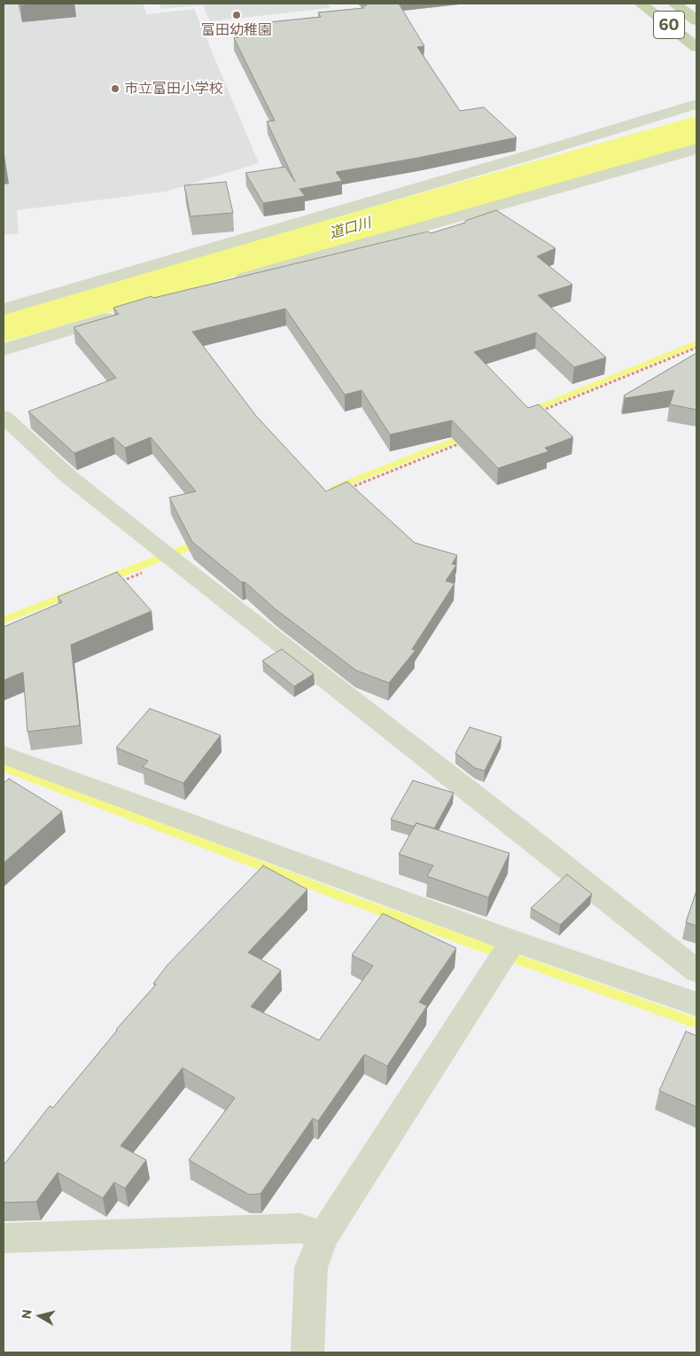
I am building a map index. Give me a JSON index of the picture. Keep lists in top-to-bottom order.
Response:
{
  "streets": {
    "main road": ["60"]
  },
  "water": ["道口川"],
  "places": ["富田幼稚園", "市立富田小学校"],
  "north": "left"
}
